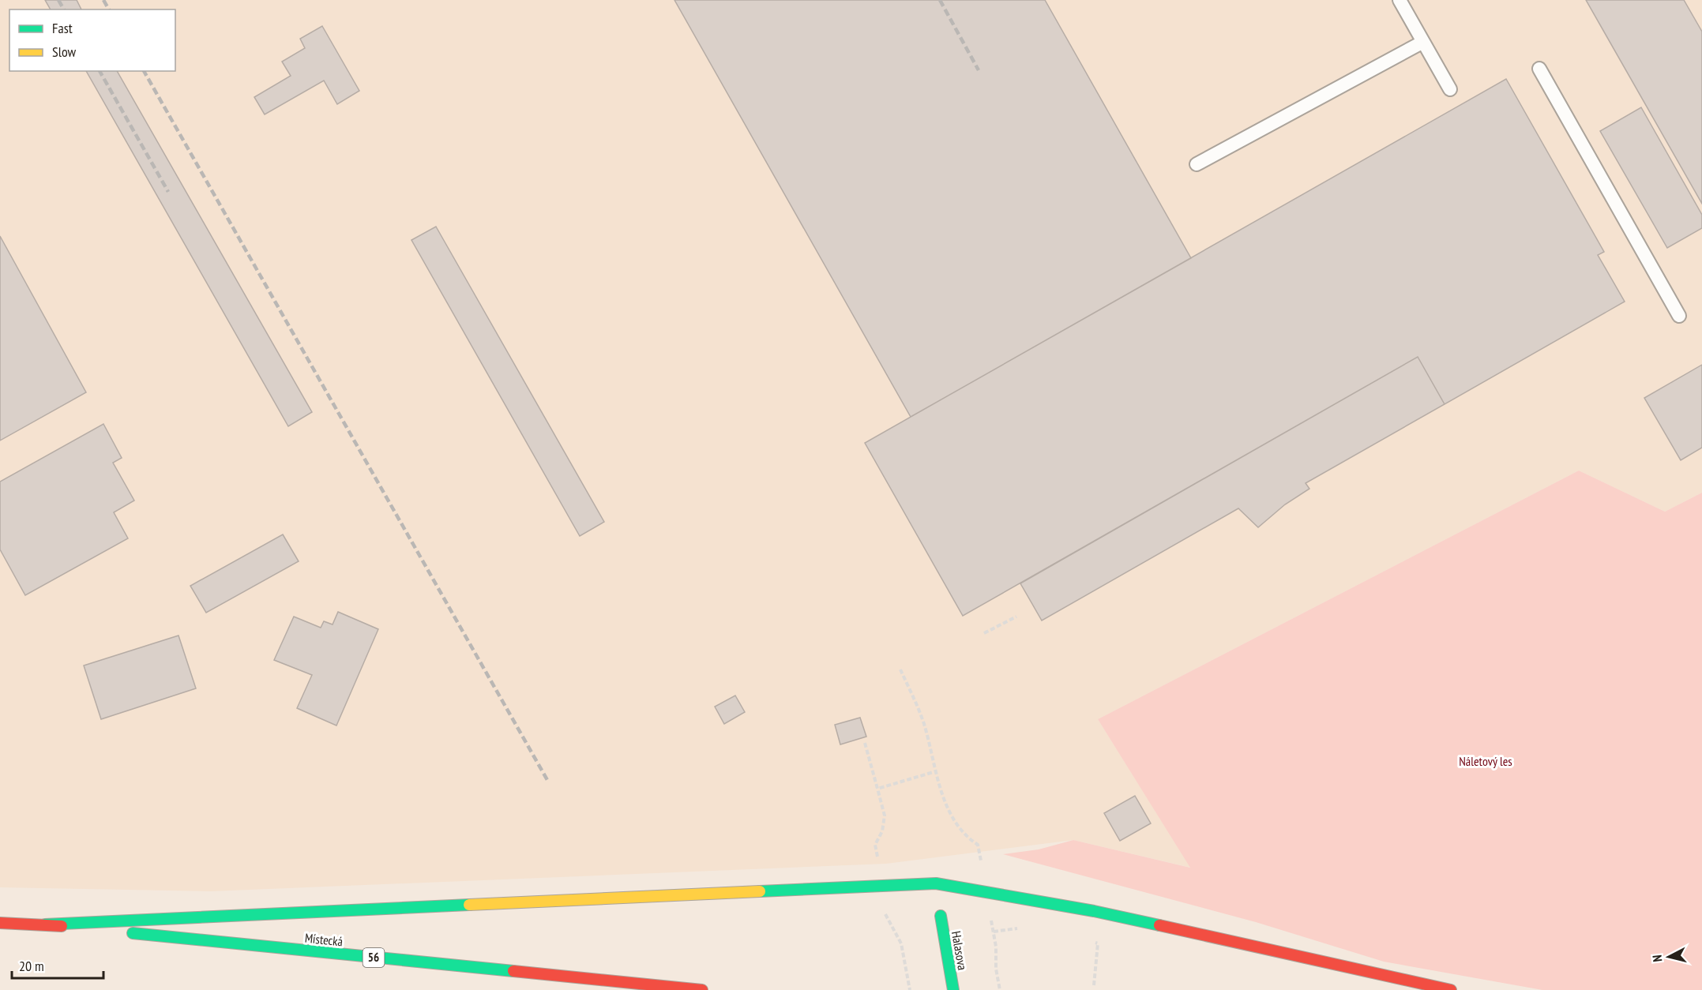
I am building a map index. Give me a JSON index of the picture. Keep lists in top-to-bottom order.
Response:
{
  "streets": {
    "main road": ["Místecká", "Halasova", "56"]
  },
  "parks": ["Náletový les"],
  "legend": ["Fast", "Slow"],
  "scale_bar": "20 m",
  "north": "left"
}
